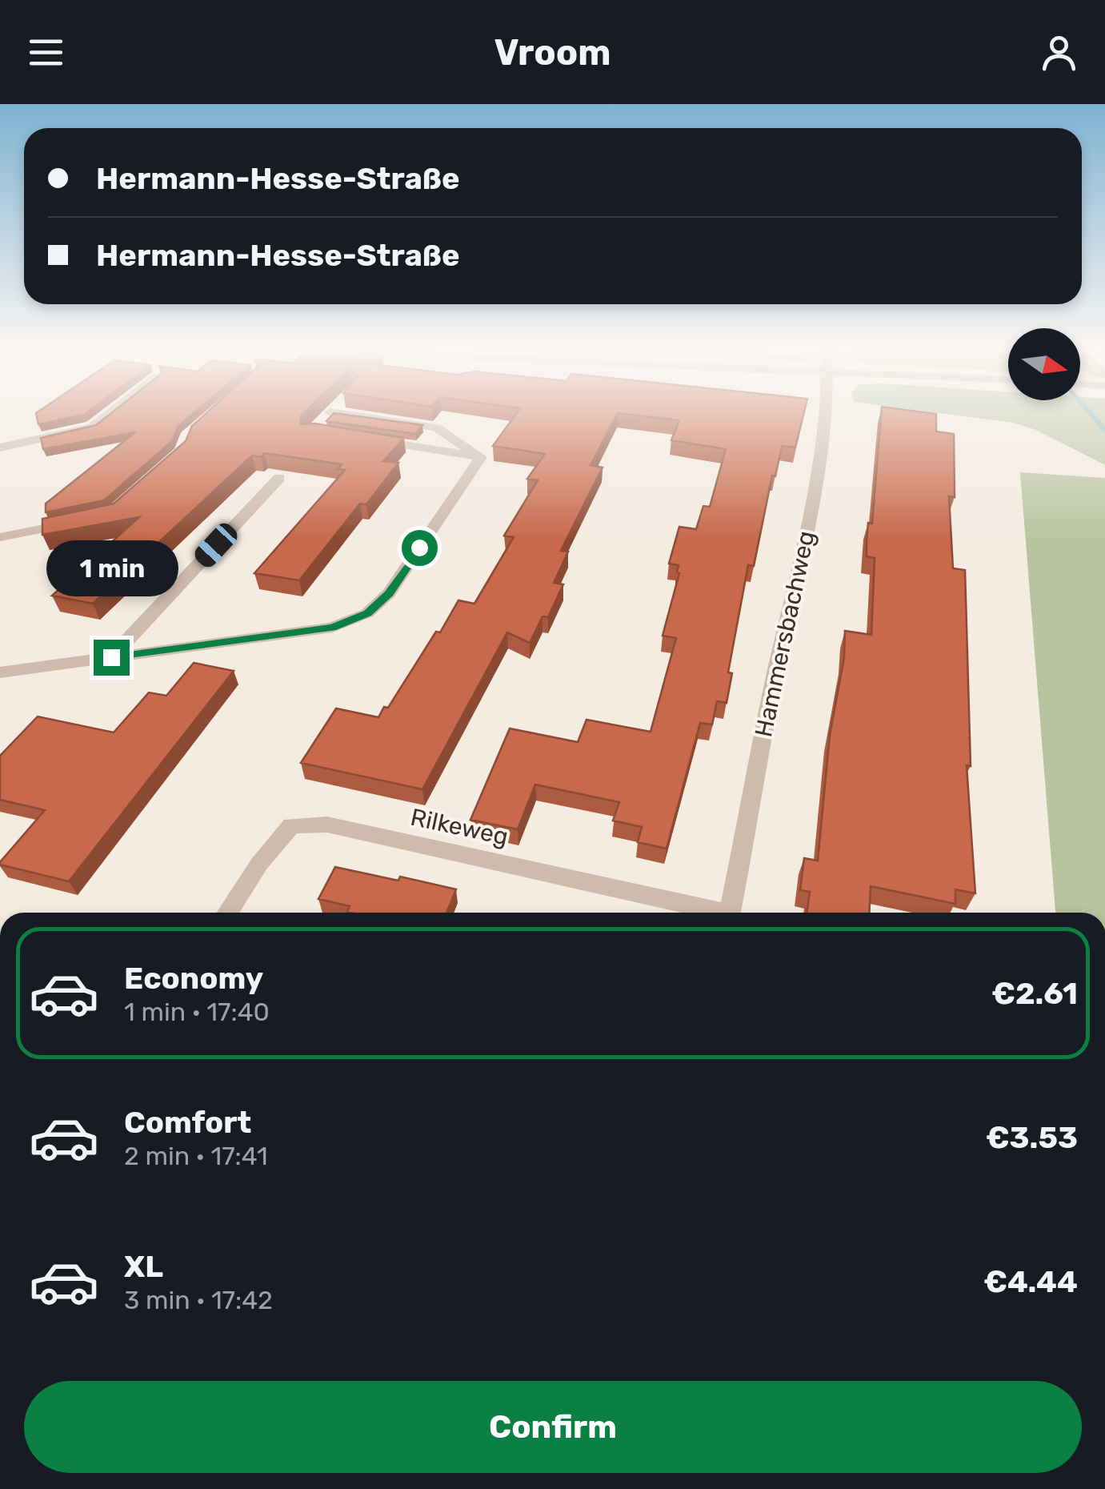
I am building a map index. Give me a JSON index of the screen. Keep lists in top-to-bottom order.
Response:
{
  "streets": {
    "street": ["Hammersbachweg", "Rilkeweg"]
  },
  "north": "right",
  "page": {
    "header": "Vroom",
    "banner": ["Hermann-Hesse-Straße", "Hermann-Hesse-Straße"],
    "bubble": "1 min",
    "list": [
      {
        "name": "Economy",
        "note": "1 min · 17:40",
        "value": "€2.61"
      },
      {
        "name": "Comfort",
        "note": "2 min · 17:41",
        "value": "€3.53"
      },
      {
        "name": "XL",
        "note": "3 min · 17:42",
        "value": "€4.44"
      }
    ],
    "buttons": "Confirm"
  }
}
